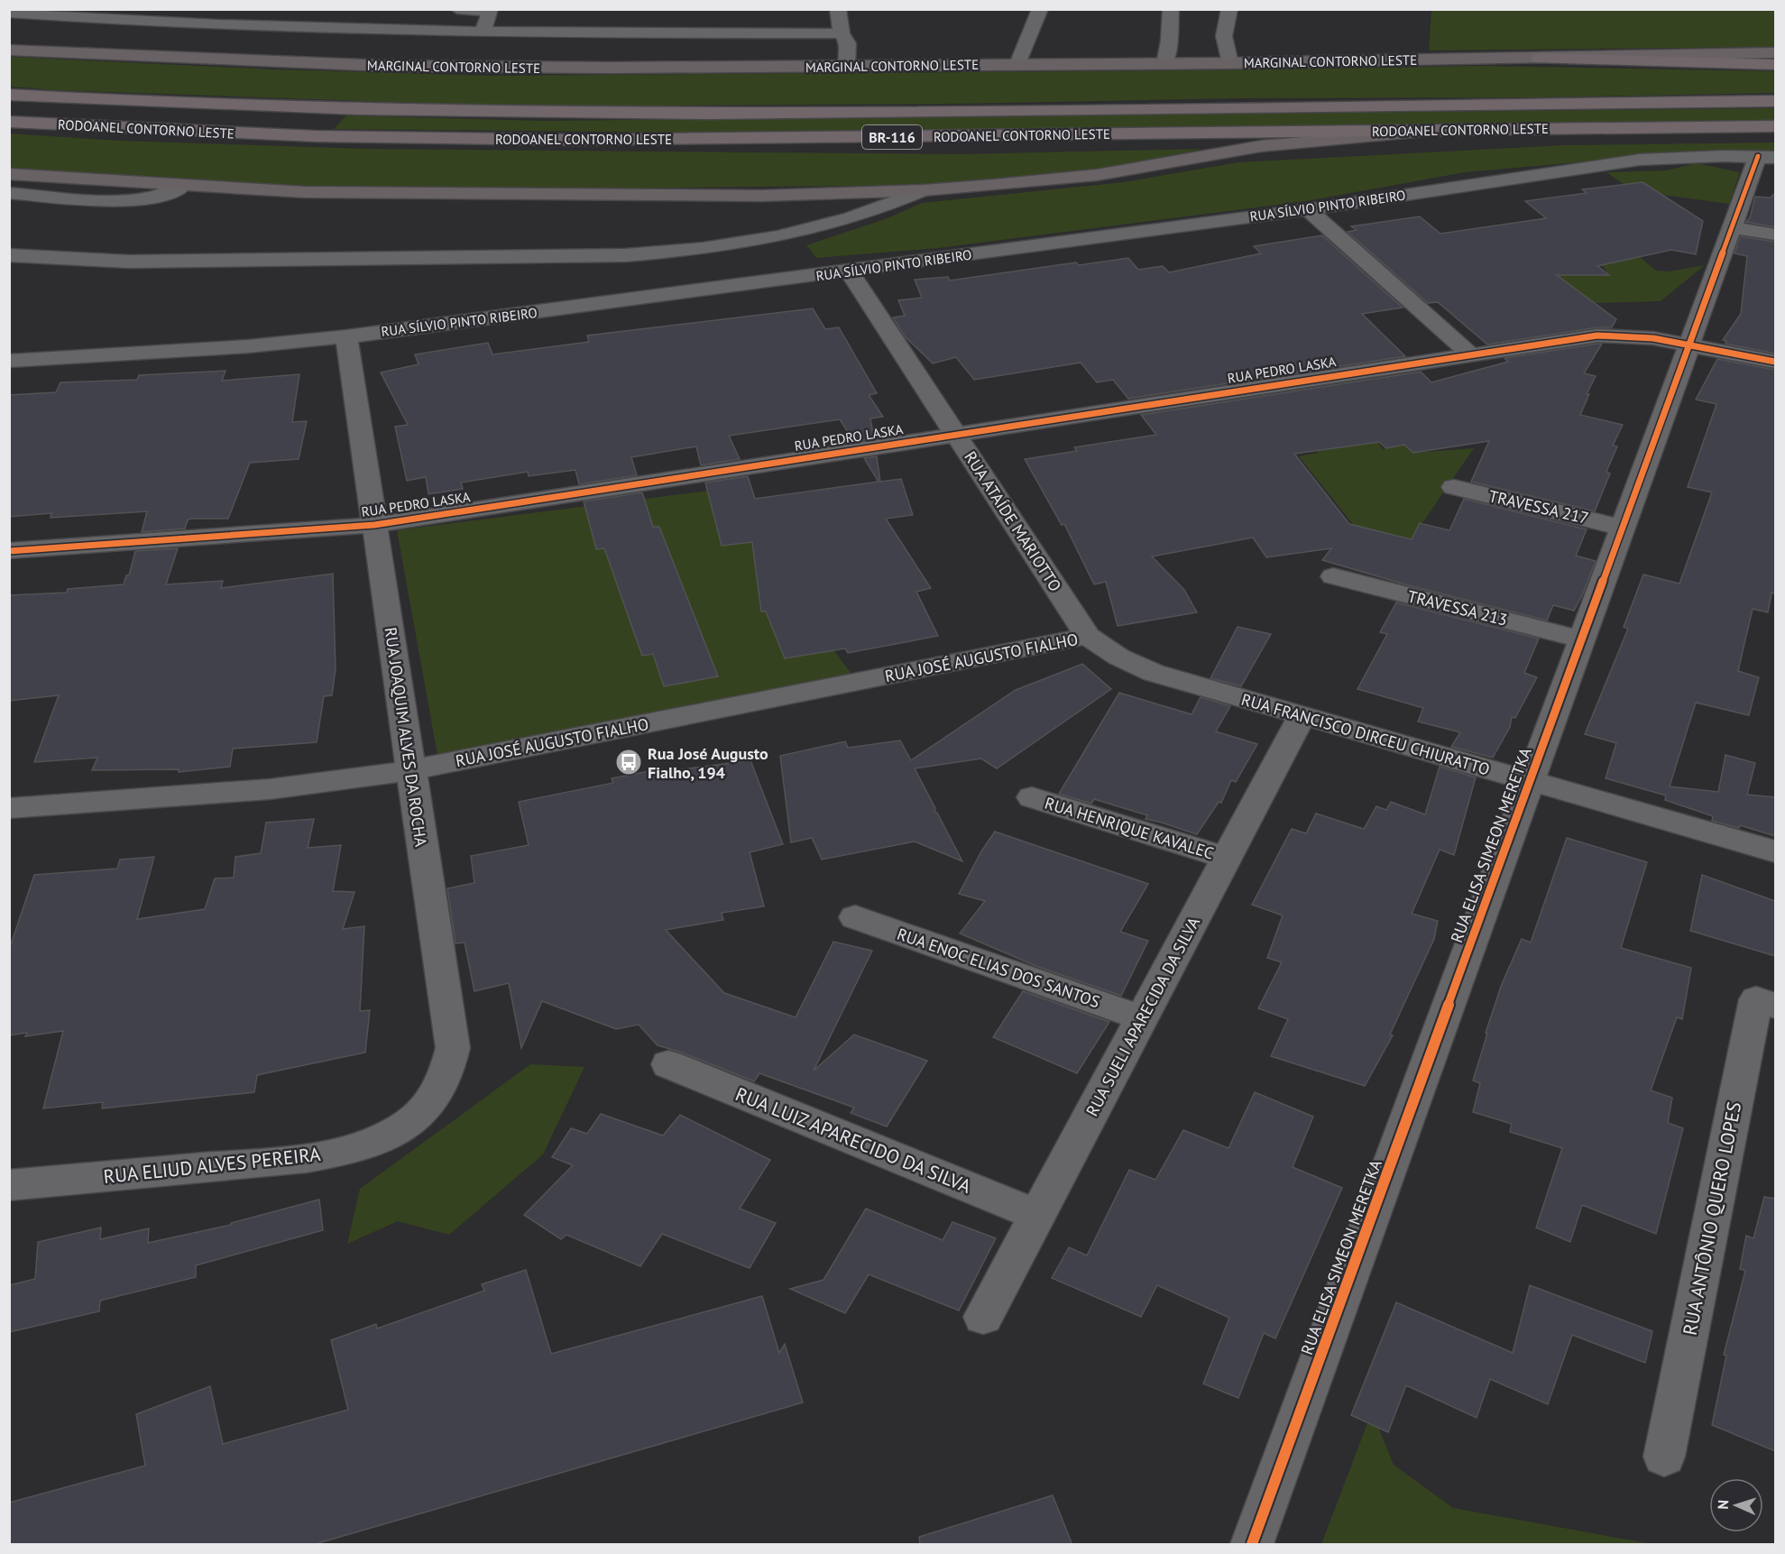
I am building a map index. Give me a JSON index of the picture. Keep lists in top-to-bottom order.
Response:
{
  "streets": {
    "highway": ["RODOANEL CONTORNO LESTE", "BR-116"],
    "main road": ["MARGINAL CONTORNO LESTE"],
    "street": [
      "RUA SÍLVIO PINTO RIBEIRO",
      "RUA PEDRO LASKA",
      "TRAVESSA 217",
      "RUA ATAÍDE MARIOTTO",
      "TRAVESSA 213",
      "RUA JOSÉ AUGUSTO FIALHO",
      "RUA FRANCISCO DIRCEU CHIURATTO",
      "RUA JOAQUIM ALVES DA ROCHA",
      "RUA HENRIQUE KAVALEC",
      "RUA ELISA SIMEON MERETKA",
      "RUA ENOC ELIAS DOS SANTOS",
      "RUA SUELI APARECIDA DA SILVA",
      "RUA LUIZ APARECIDO DA SILVA",
      "RUA ELIUD ALVES PEREIRA",
      "RUA ANTÔNIO QUERO LOPES"
    ]
  },
  "crossings": [
    ["RUA SÍLVIO PINTO RIBEIRO", "RUA ATAÍDE MARIOTTO"],
    ["RUA SÍLVIO PINTO RIBEIRO", "RUA JOAQUIM ALVES DA ROCHA"],
    ["RUA SÍLVIO PINTO RIBEIRO", "RUA ELISA SIMEON MERETKA"],
    ["RUA PEDRO LASKA", "RUA ATAÍDE MARIOTTO"],
    ["RUA PEDRO LASKA", "RUA JOAQUIM ALVES DA ROCHA"],
    ["RUA PEDRO LASKA", "RUA ELISA SIMEON MERETKA"],
    ["TRAVESSA 217", "RUA ELISA SIMEON MERETKA"],
    ["RUA ATAÍDE MARIOTTO", "RUA JOSÉ AUGUSTO FIALHO"],
    ["RUA ATAÍDE MARIOTTO", "RUA FRANCISCO DIRCEU CHIURATTO"],
    ["TRAVESSA 213", "RUA ELISA SIMEON MERETKA"],
    ["RUA JOSÉ AUGUSTO FIALHO", "RUA FRANCISCO DIRCEU CHIURATTO"],
    ["RUA JOSÉ AUGUSTO FIALHO", "RUA JOAQUIM ALVES DA ROCHA"],
    ["RUA FRANCISCO DIRCEU CHIURATTO", "RUA ELISA SIMEON MERETKA"],
    ["RUA FRANCISCO DIRCEU CHIURATTO", "RUA SUELI APARECIDA DA SILVA"],
    ["RUA JOAQUIM ALVES DA ROCHA", "RUA ELIUD ALVES PEREIRA"],
    ["RUA HENRIQUE KAVALEC", "RUA SUELI APARECIDA DA SILVA"],
    ["RUA ENOC ELIAS DOS SANTOS", "RUA SUELI APARECIDA DA SILVA"],
    ["RUA SUELI APARECIDA DA SILVA", "RUA LUIZ APARECIDO DA SILVA"]
  ],
  "places": {
    "bus stop": ["Rua José Augusto Fialho, 194"]
  },
  "north": "left"
}
